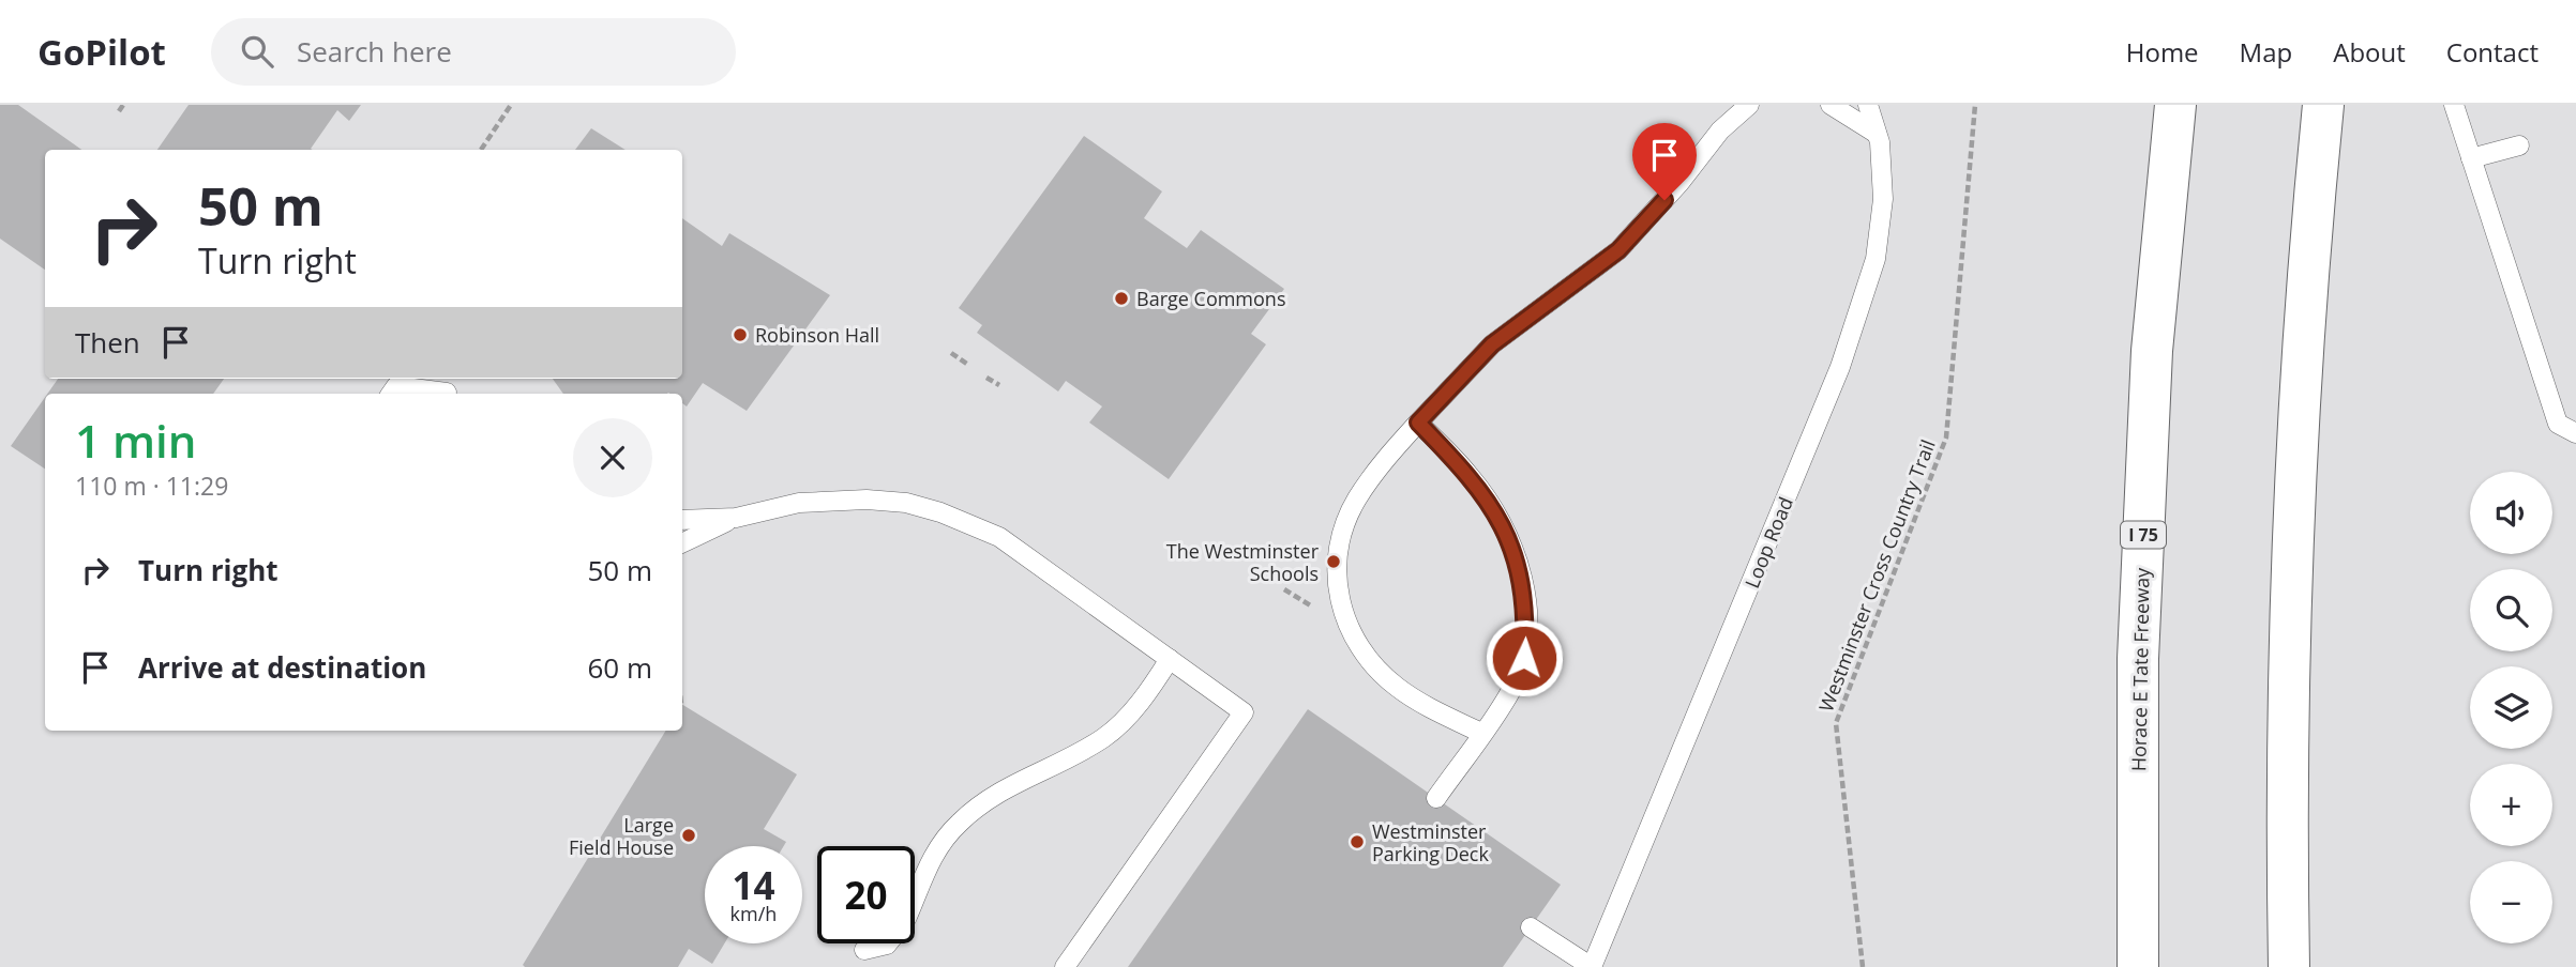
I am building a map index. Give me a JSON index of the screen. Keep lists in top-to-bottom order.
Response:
{
  "streets": {
    "highway": ["I 75", "Horace E Tate Freeway"],
    "lane": ["Loop Road"],
    "path": ["Westminster Cross Country Trail"]
  },
  "places": [
    "Barge Commons",
    "Robinson Hall",
    "The Westminster Schools",
    "Large Field House",
    "Westminster Parking Deck"
  ],
  "page": {
    "header": "GoPilot",
    "search": "Search here",
    "nav": [
      "Home",
      "Map",
      "About",
      "Contact"
    ],
    "turn": ["50 m", "Turn right"],
    "then": "Then",
    "heading": ["1 min", "110 m · 11:29"],
    "map_buttons": ["+", "−"],
    "list": [
      {
        "name": "Turn right",
        "value": "50 m"
      },
      {
        "name": "Arrive at destination",
        "value": "60 m"
      }
    ],
    "speed": "14 km/h",
    "limit": "20"
  }
}
